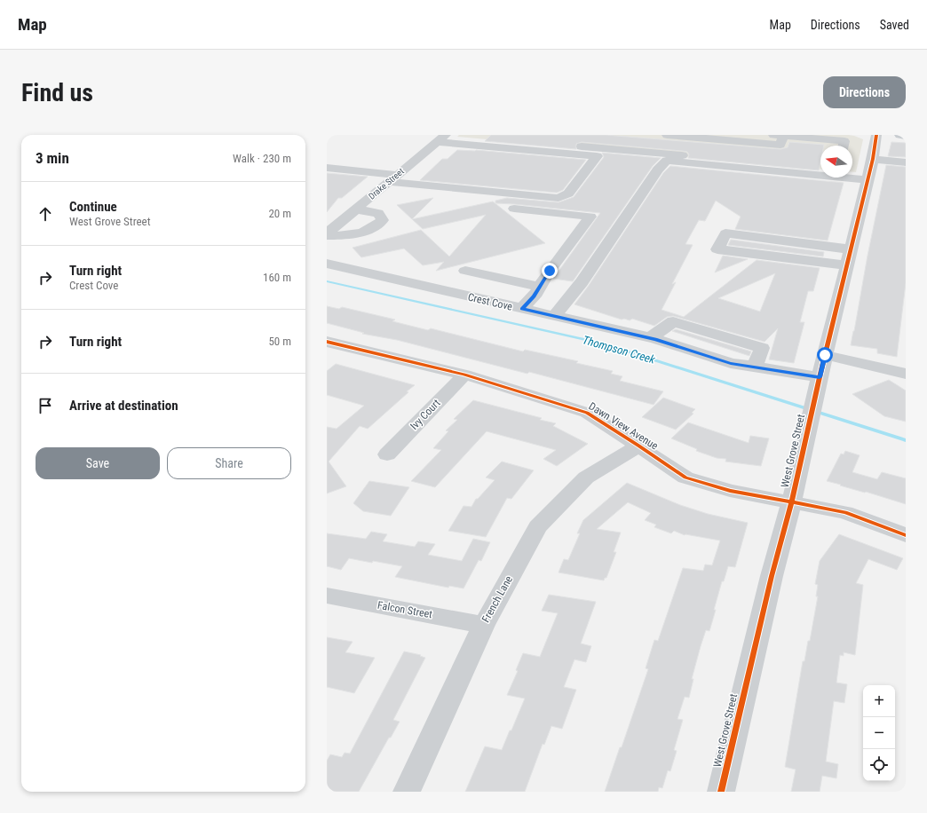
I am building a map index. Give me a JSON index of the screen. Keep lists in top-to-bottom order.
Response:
{
  "streets": {
    "street": [
      "Drake Street",
      "Crest Cove",
      "Ivy Court",
      "Dawn View Avenue",
      "West Grove Street",
      "French Lane",
      "Falcon Street"
    ]
  },
  "crossings": [
    ["Crest Cove", "West Grove Street"],
    ["Ivy Court", "Dawn View Avenue"],
    ["Dawn View Avenue", "West Grove Street"],
    ["Dawn View Avenue", "French Lane"],
    ["French Lane", "Falcon Street"]
  ],
  "water": ["Thompson Creek"],
  "north": "left",
  "page": {
    "header": "Map",
    "nav": ["Map", "Directions", "Saved"],
    "buttons": [
      "Directions",
      ["Save", "Share"]
    ],
    "title": "Find us",
    "heading": ["3 min", "Walk · 230 m"],
    "list": [
      ["Continue", "West Grove Street", "20 m"],
      ["Turn right", "Crest Cove", "160 m"],
      ["Turn right", "50 m"],
      "Arrive at destination"
    ],
    "map_buttons": ["+", "−"]
  }
}
